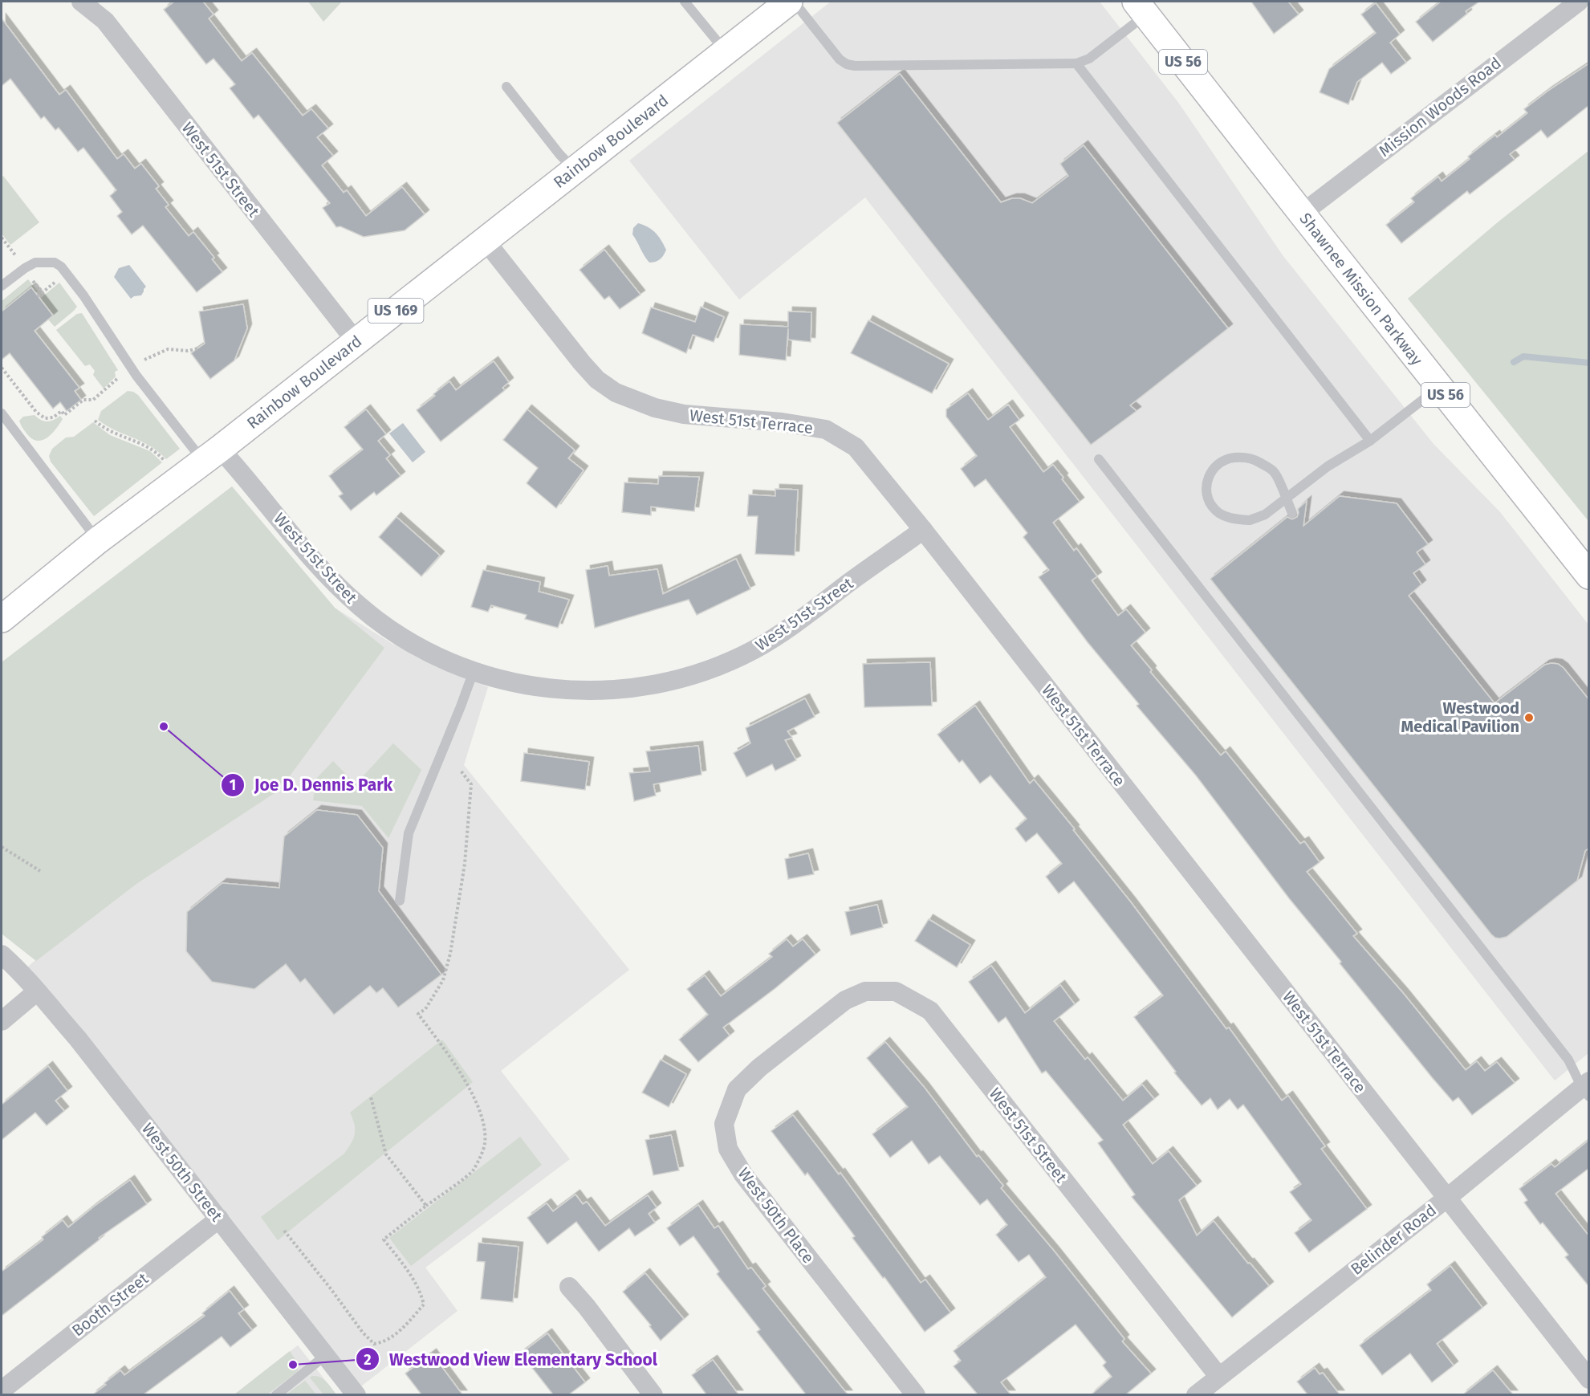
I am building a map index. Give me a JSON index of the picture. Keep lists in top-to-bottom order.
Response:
{
  "streets": {
    "main road": [
      "US 56",
      "Rainbow Boulevard",
      "Shawnee Mission Parkway",
      "US 169"
    ],
    "street": [
      "Mission Woods Road",
      "West 51st Street",
      "West 51st Terrace",
      "West 50th Street",
      "West 50th Place",
      "Belinder Road",
      "Booth Street"
    ]
  },
  "crossings": [
    ["Mission Woods Road", "Shawnee Mission Parkway"],
    ["Rainbow Boulevard", "West 51st Street"],
    ["Rainbow Boulevard", "West 51st Terrace"],
    ["West 51st Street", "West 51st Terrace"],
    ["West 51st Street", "West 50th Place"],
    ["West 51st Street", "Belinder Road"],
    ["West 51st Terrace", "Belinder Road"],
    ["West 50th Street", "Booth Street"]
  ],
  "places": ["Westwood Medical Pavilion", "Joe D. Dennis Park", "Westwood View Elementary School"]
}
